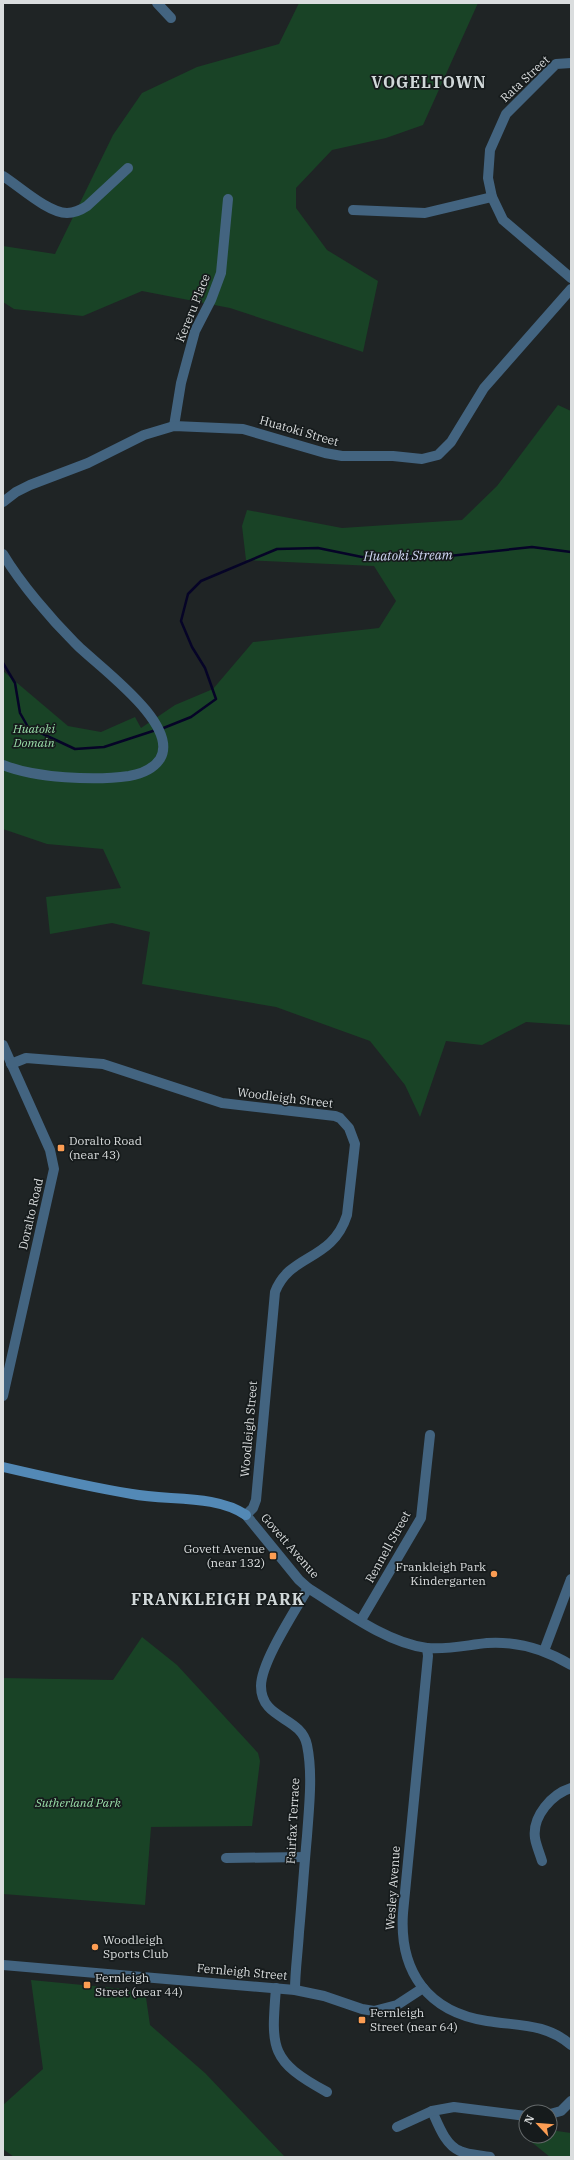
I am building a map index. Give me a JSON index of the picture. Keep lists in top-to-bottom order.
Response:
{
  "streets": {
    "street": [
      "Rata Street",
      "Kereru Place",
      "Huatoki Street",
      "Woodleigh Street",
      "Doralto Road",
      "Govett Avenue",
      "Rennell Street",
      "Fairfax Terrace",
      "Wesley Avenue",
      "Fernleigh Street"
    ]
  },
  "crossings": [
    ["Kereru Place", "Huatoki Street"],
    ["Woodleigh Street", "Doralto Road"],
    ["Woodleigh Street", "Govett Avenue"],
    ["Govett Avenue", "Rennell Street"],
    ["Govett Avenue", "Fairfax Terrace"],
    ["Govett Avenue", "Wesley Avenue"],
    ["Fairfax Terrace", "Fernleigh Street"],
    ["Wesley Avenue", "Fernleigh Street"]
  ],
  "districts": ["VOGELTOWN", "FRANKLEIGH PARK"],
  "water": ["Huatoki Stream"],
  "parks": ["Huatoki Domain", "Sutherland Park"],
  "places": {
    "transit": [
      "Doralto Road (near 43)",
      "Govett Avenue (near 132)",
      "Fernleigh Street (near 44)",
      "Fernleigh Street (near 64)"
    ],
    "other": ["Frankleigh Park Kindergarten", "Woodleigh Sports Club"]
  },
  "north": "top left"
}
